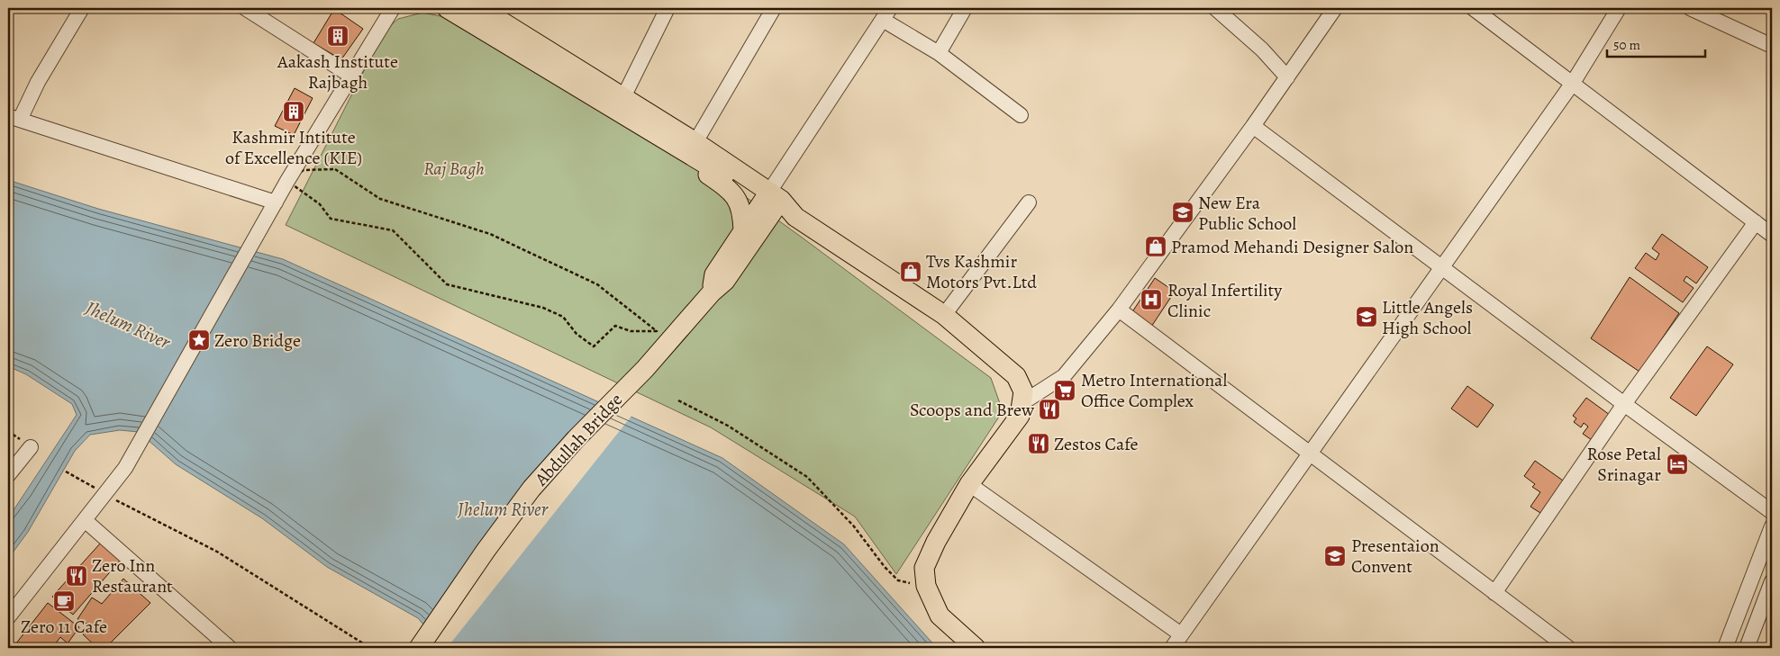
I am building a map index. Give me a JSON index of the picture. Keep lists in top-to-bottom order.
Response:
{
  "streets": {
    "main road": ["Abdullah Bridge"]
  },
  "water": ["Jhelum River"],
  "parks": ["Raj Bagh"],
  "places": {
    "building": ["Aakash Institute Rajbagh", "Kashmir Intitute of Excellence (KIE)"],
    "school or university": ["New Era Public School", "Little Angels High School", "Presentaion Convent"],
    "shop": ["Pramod Mehandi Designer Salon", "Tvs Kashmir Motors Pvt.Ltd"],
    "hospital": ["Royal Infertility Clinic"],
    "place": ["Zero Bridge"],
    "supermarket": ["Metro International Office Complex"],
    "restaurant": ["Scoops and Brew", "Zestos Cafe", "Zero Inn Restaurant"],
    "hotel": ["Rose Petal Srinagar"],
    "cafe": ["Zero 11 Cafe"]
  },
  "scale_bar": "50 m"
}
